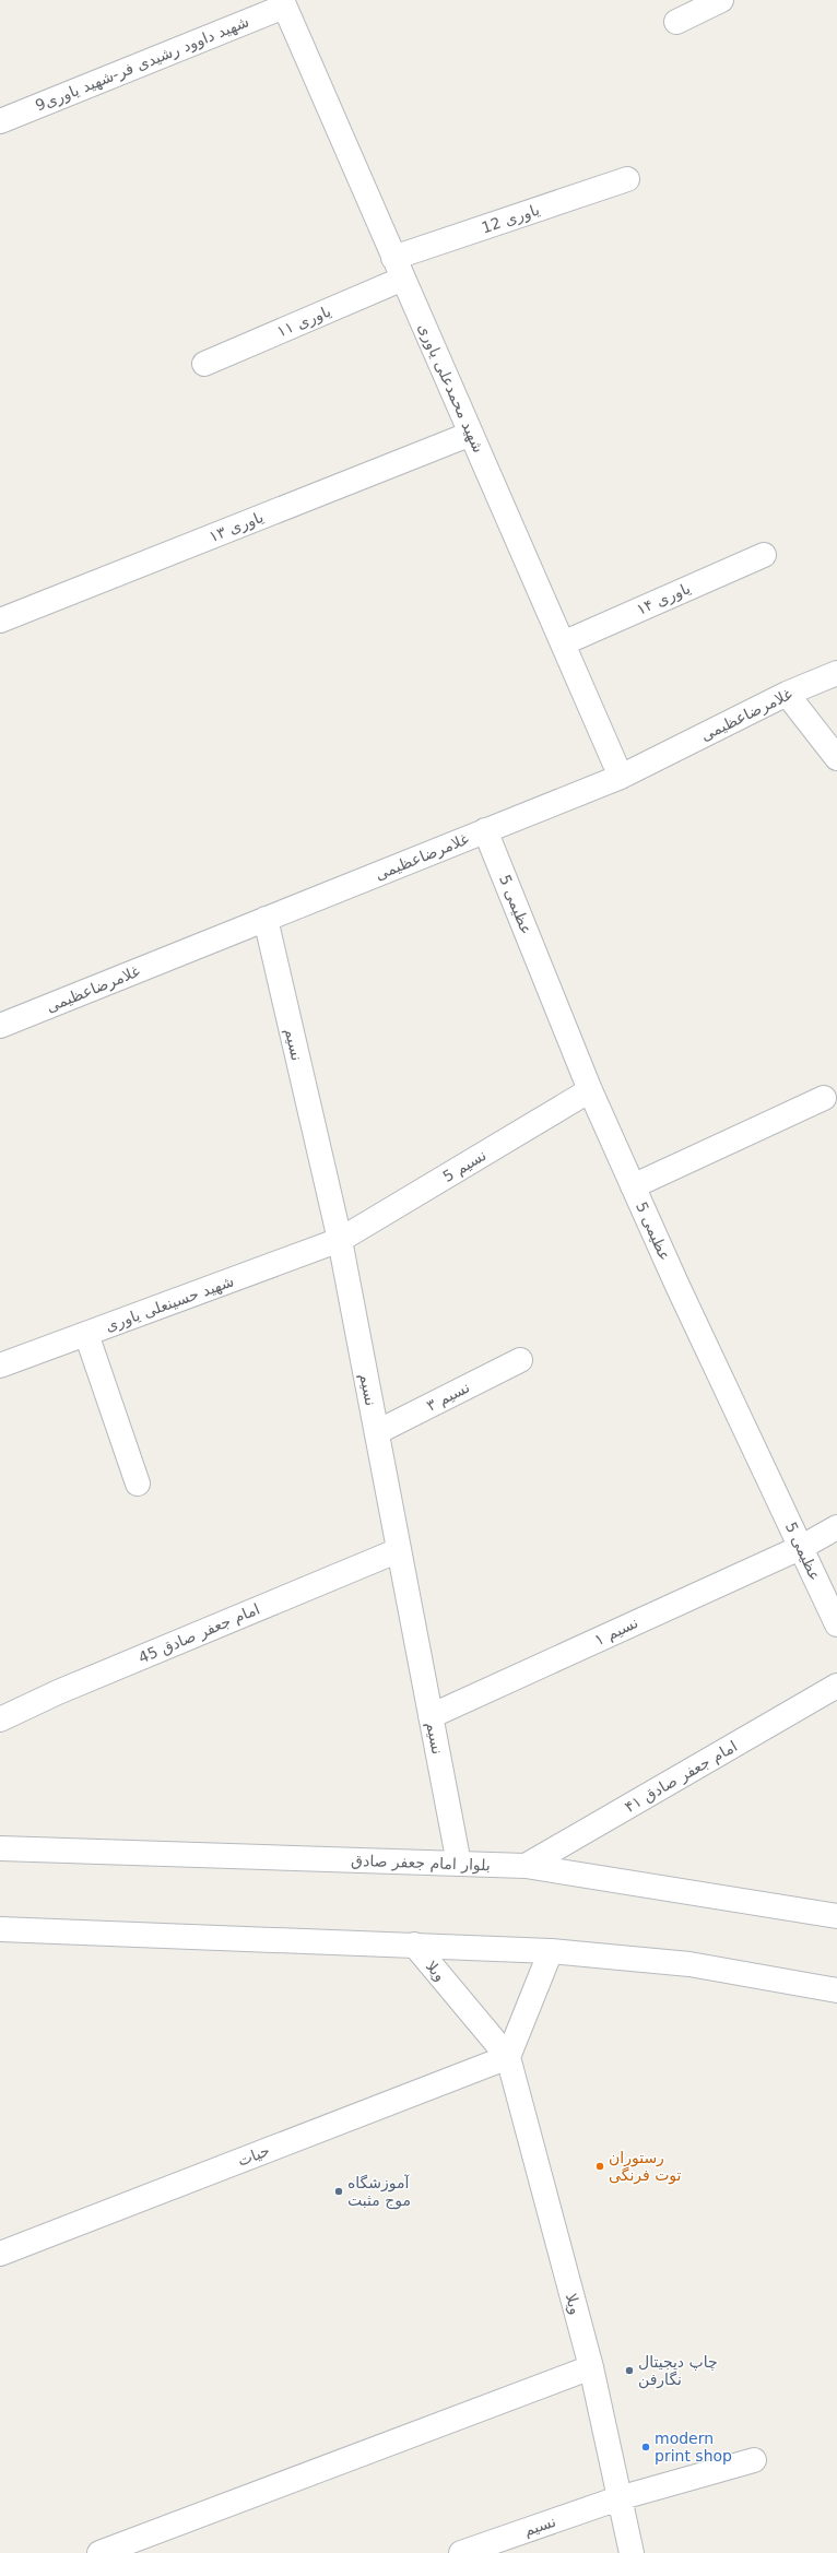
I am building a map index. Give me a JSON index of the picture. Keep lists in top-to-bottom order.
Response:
{
  "streets": {
    "street": [
      "شهید داوود رشیدی فر-شهید یاوری9",
      "یاوری 12",
      "یاوری ۱۱",
      "شهید محمدعلی یاوری",
      "یاوری ۱۳",
      "یاوری ۱۴",
      "غلامرضاعظیمی",
      "عظیمی 5",
      "نسیم",
      "نسیم 5",
      "شهید حسینعلی یاوری",
      "نسیم ۳",
      "نسیم ۱",
      "امام جعفر صادق 45",
      "امام جعفر صادق ۴۱",
      "بلوار امام جعفر صادق",
      "ویلا",
      "حیات"
    ]
  },
  "crossings": [
    ["شهید داوود رشیدی فر-شهید یاوری9", "شهید محمدعلی یاوری"],
    ["یاوری 12", "شهید محمدعلی یاوری"],
    ["یاوری ۱۱", "شهید محمدعلی یاوری"],
    ["شهید محمدعلی یاوری", "یاوری ۱۳"],
    ["شهید محمدعلی یاوری", "یاوری ۱۴"],
    ["شهید محمدعلی یاوری", "غلامرضاعظیمی"],
    ["غلامرضاعظیمی", "عظیمی 5"],
    ["غلامرضاعظیمی", "نسیم"],
    ["عظیمی 5", "نسیم 5"],
    ["عظیمی 5", "نسیم ۱"],
    ["نسیم", "نسیم 5"],
    ["نسیم", "شهید حسینعلی یاوری"],
    ["نسیم", "نسیم ۳"],
    ["نسیم", "نسیم ۱"],
    ["نسیم", "امام جعفر صادق 45"],
    ["نسیم", "بلوار امام جعفر صادق"],
    ["نسیم", "ویلا"],
    ["نسیم 5", "شهید حسینعلی یاوری"],
    ["امام جعفر صادق ۴۱", "بلوار امام جعفر صادق"],
    ["ویلا", "حیات"]
  ],
  "places": [
    "رستوران توت فرنگی",
    "آموزشگاه موج مثبت",
    "چاپ دیجیتال نگارفن",
    "modern print shop"
  ]
}
